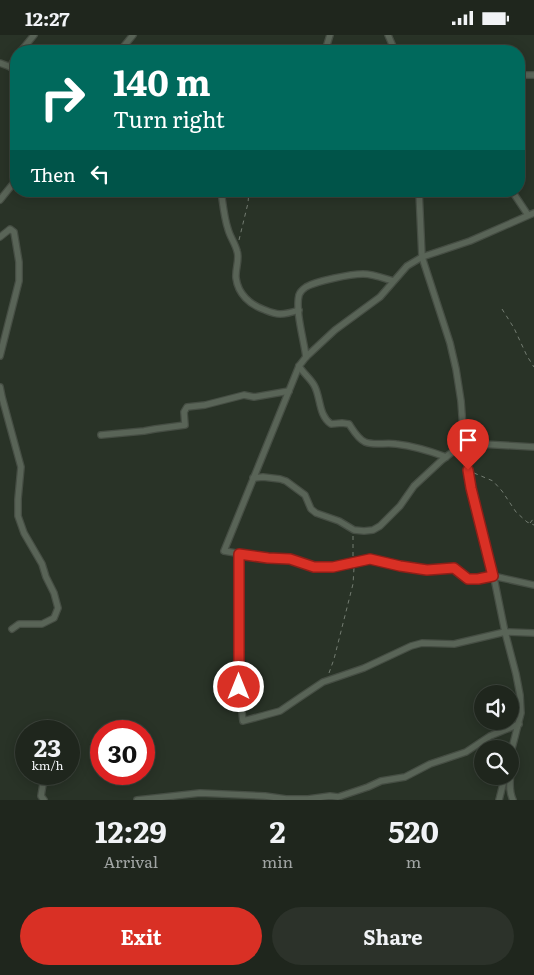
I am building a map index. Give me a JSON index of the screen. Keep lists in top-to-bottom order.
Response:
{
  "page": {
    "status": "12:27",
    "turn": ["140 m", "Turn right"],
    "then": "Then",
    "speed": "23 km/h",
    "limit": "30",
    "eta": [
      "12:29",
      "Arrival",
      "2",
      "min",
      "520",
      "m"
    ],
    "buttons": ["Exit", "Share"]
  }
}
